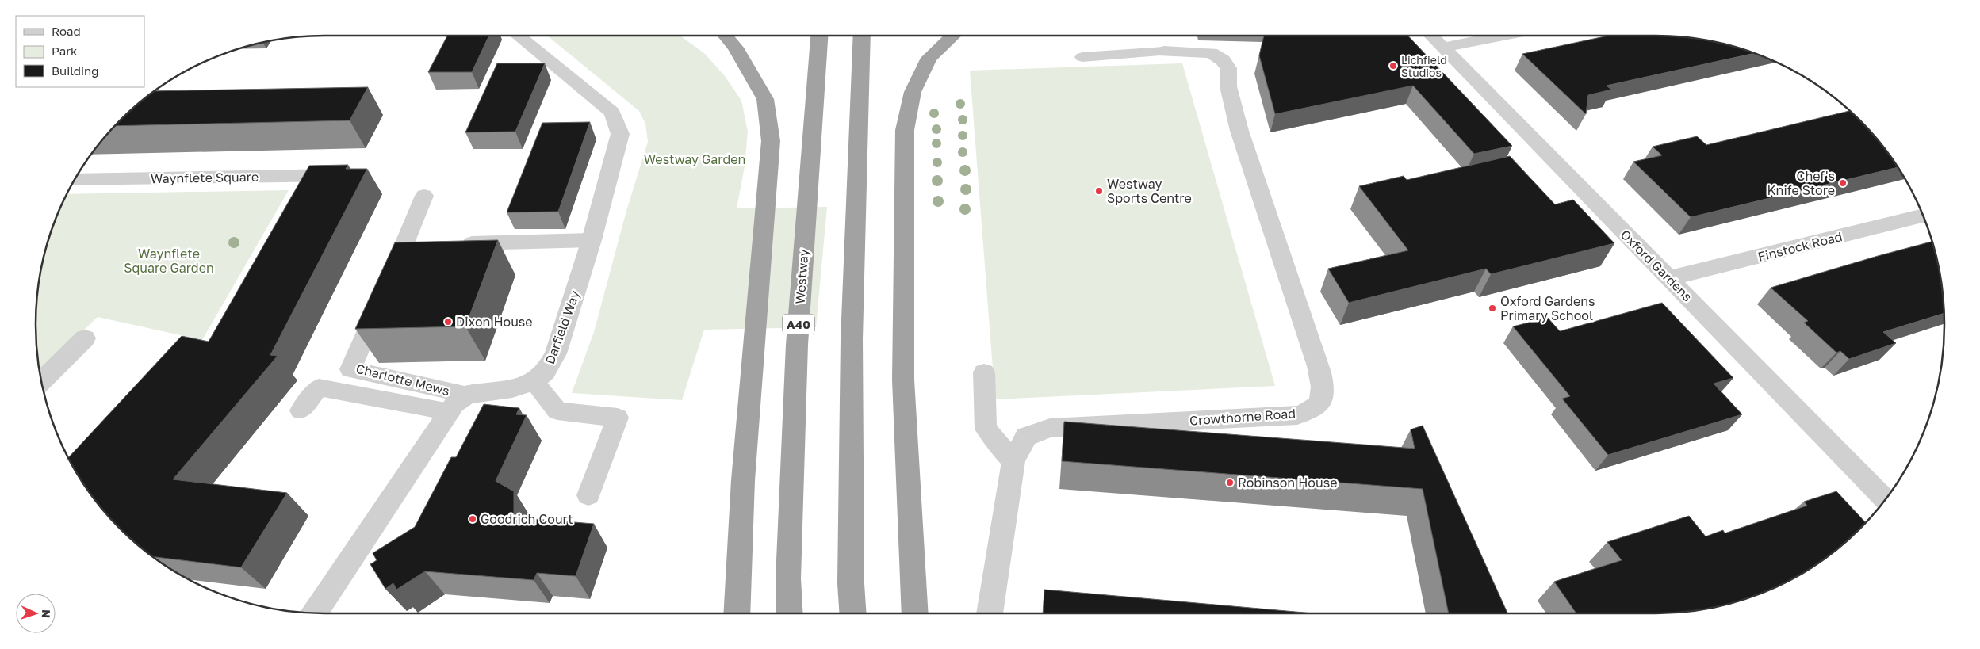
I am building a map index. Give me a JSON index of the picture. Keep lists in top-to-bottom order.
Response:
{
  "streets": {
    "highway": ["Westway", "A40"],
    "street": [
      "Waynflete Square",
      "Finstock Road",
      "Oxford Gardens",
      "Darfield Way",
      "Crowthorne Road"
    ],
    "lane": ["Charlotte Mews"]
  },
  "crossings": [
    ["Finstock Road", "Oxford Gardens"],
    ["Darfield Way", "Charlotte Mews"]
  ],
  "parks": ["Westway Garden", "Waynflete Square Garden"],
  "places": [
    "Lichfield Studios",
    "Chef's Knife Store",
    "Westway Sports Centre",
    "Oxford Gardens Primary School",
    "Dixon House",
    "Robinson House",
    "Goodrich Court"
  ],
  "legend": ["Road", "Park", "Building"],
  "north": "right"
}
